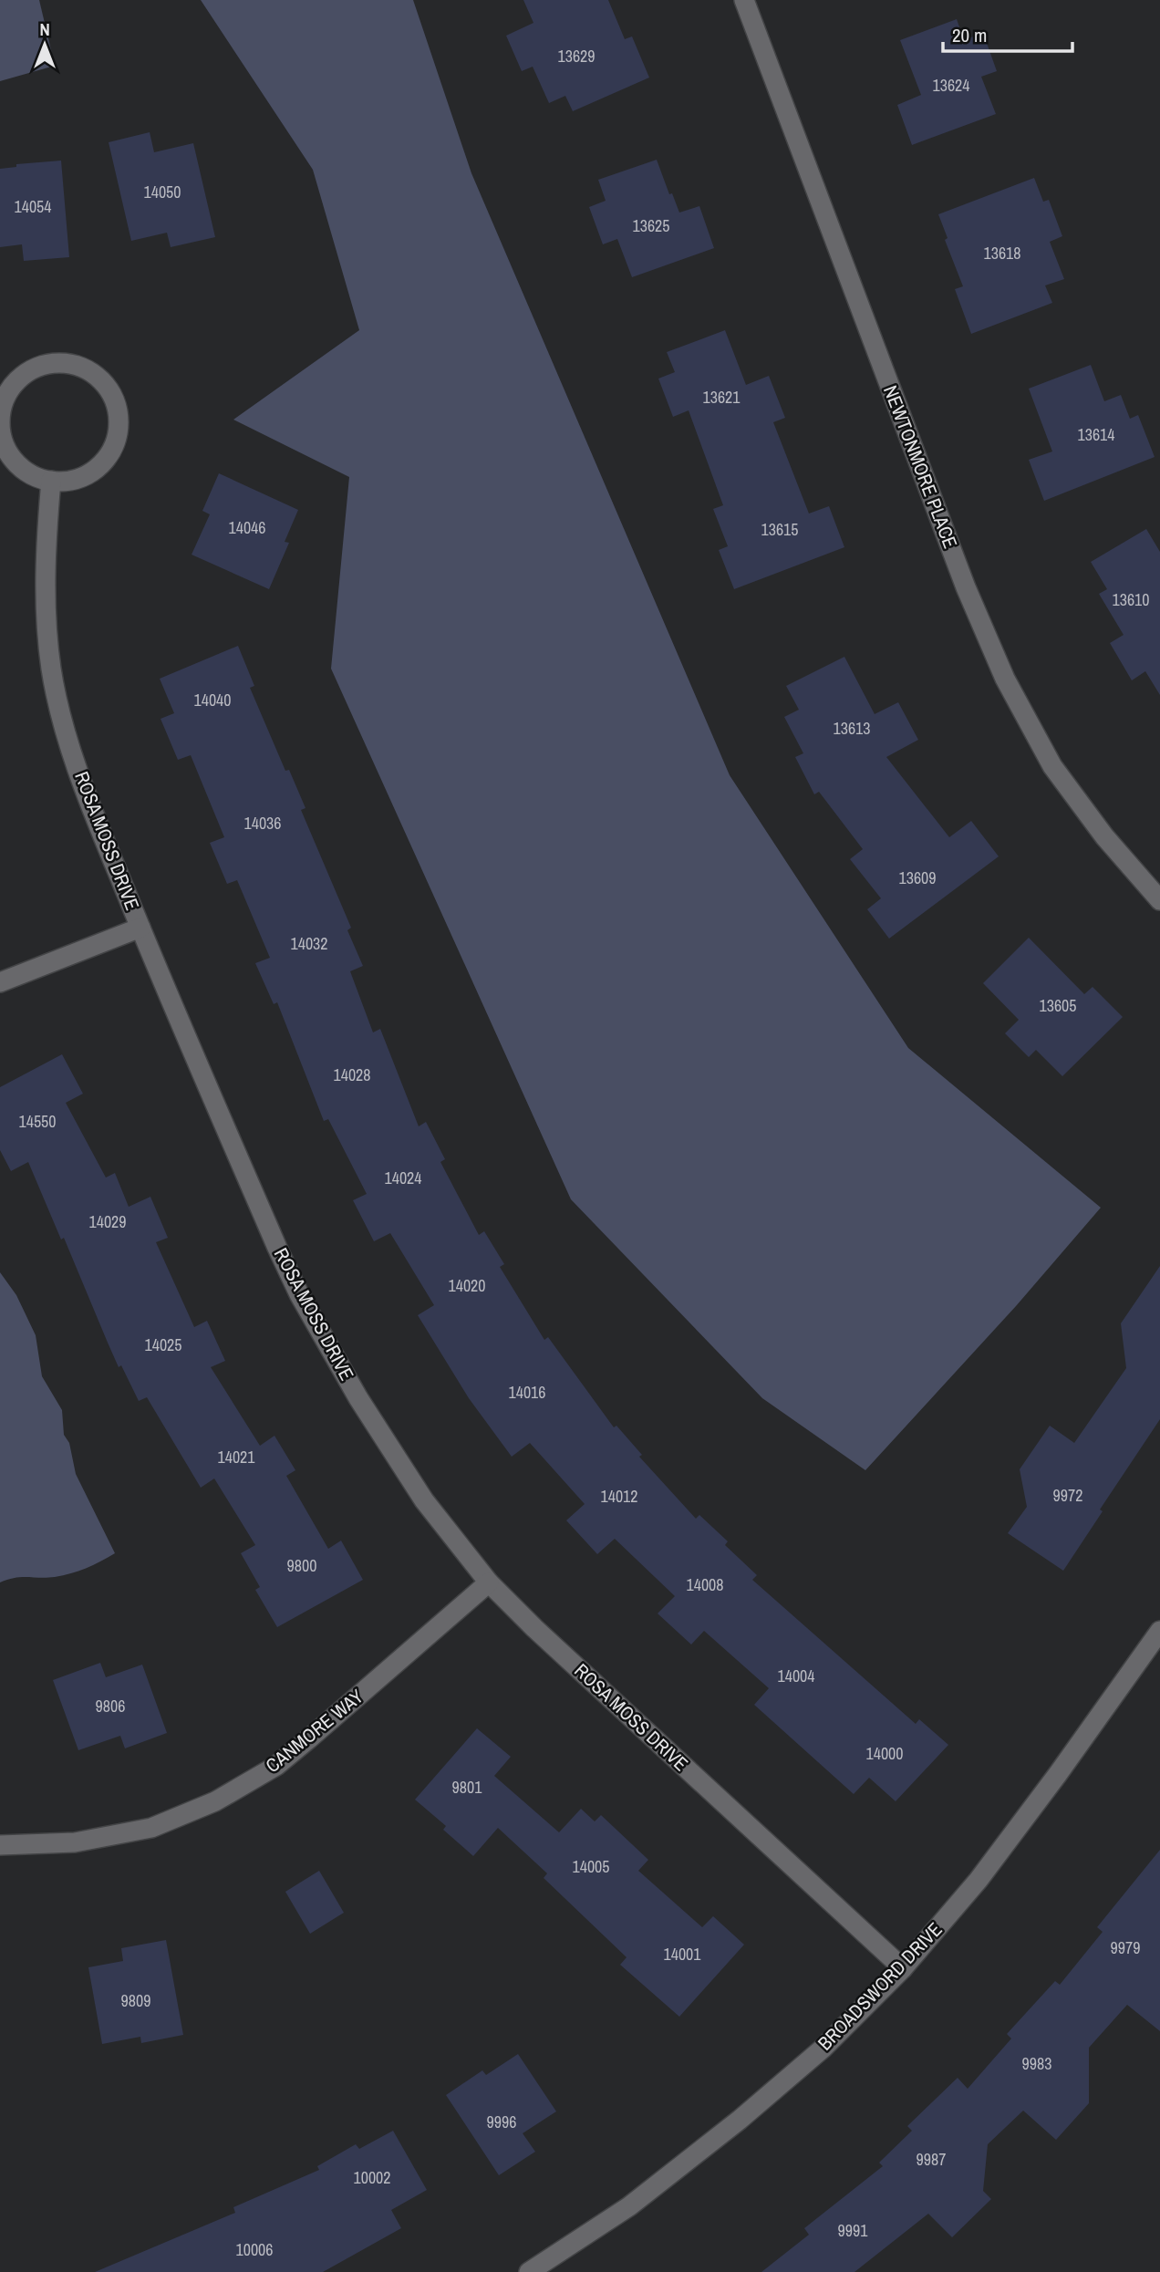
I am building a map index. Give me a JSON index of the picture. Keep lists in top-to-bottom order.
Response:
{
  "streets": {
    "street": [
      "NEWTONMORE PLACE",
      "ROSA MOSS DRIVE",
      "CANMORE WAY",
      "BROADSWORD DRIVE"
    ]
  },
  "crossings": [
    ["ROSA MOSS DRIVE", "CANMORE WAY"],
    ["ROSA MOSS DRIVE", "BROADSWORD DRIVE"]
  ],
  "house_numbers": [
    "13629",
    "13624",
    "14050",
    "14054",
    "13625",
    "13618",
    "13621",
    "13614",
    "14046",
    "13615",
    "13610",
    "14040",
    "13613",
    "14036",
    "13609",
    "14032",
    "13605",
    "14028",
    "14550",
    "14024",
    "14029",
    "14020",
    "14025",
    "14016",
    "14021",
    "9972",
    "14012",
    "9800",
    "14008",
    "14004",
    "9806",
    "14000",
    "9801",
    "14005",
    "9979",
    "14001",
    "9809",
    "9983",
    "9996",
    "9987",
    "10002",
    "9991",
    "10006"
  ],
  "scale_bar": "20 m",
  "north": "top"
}
